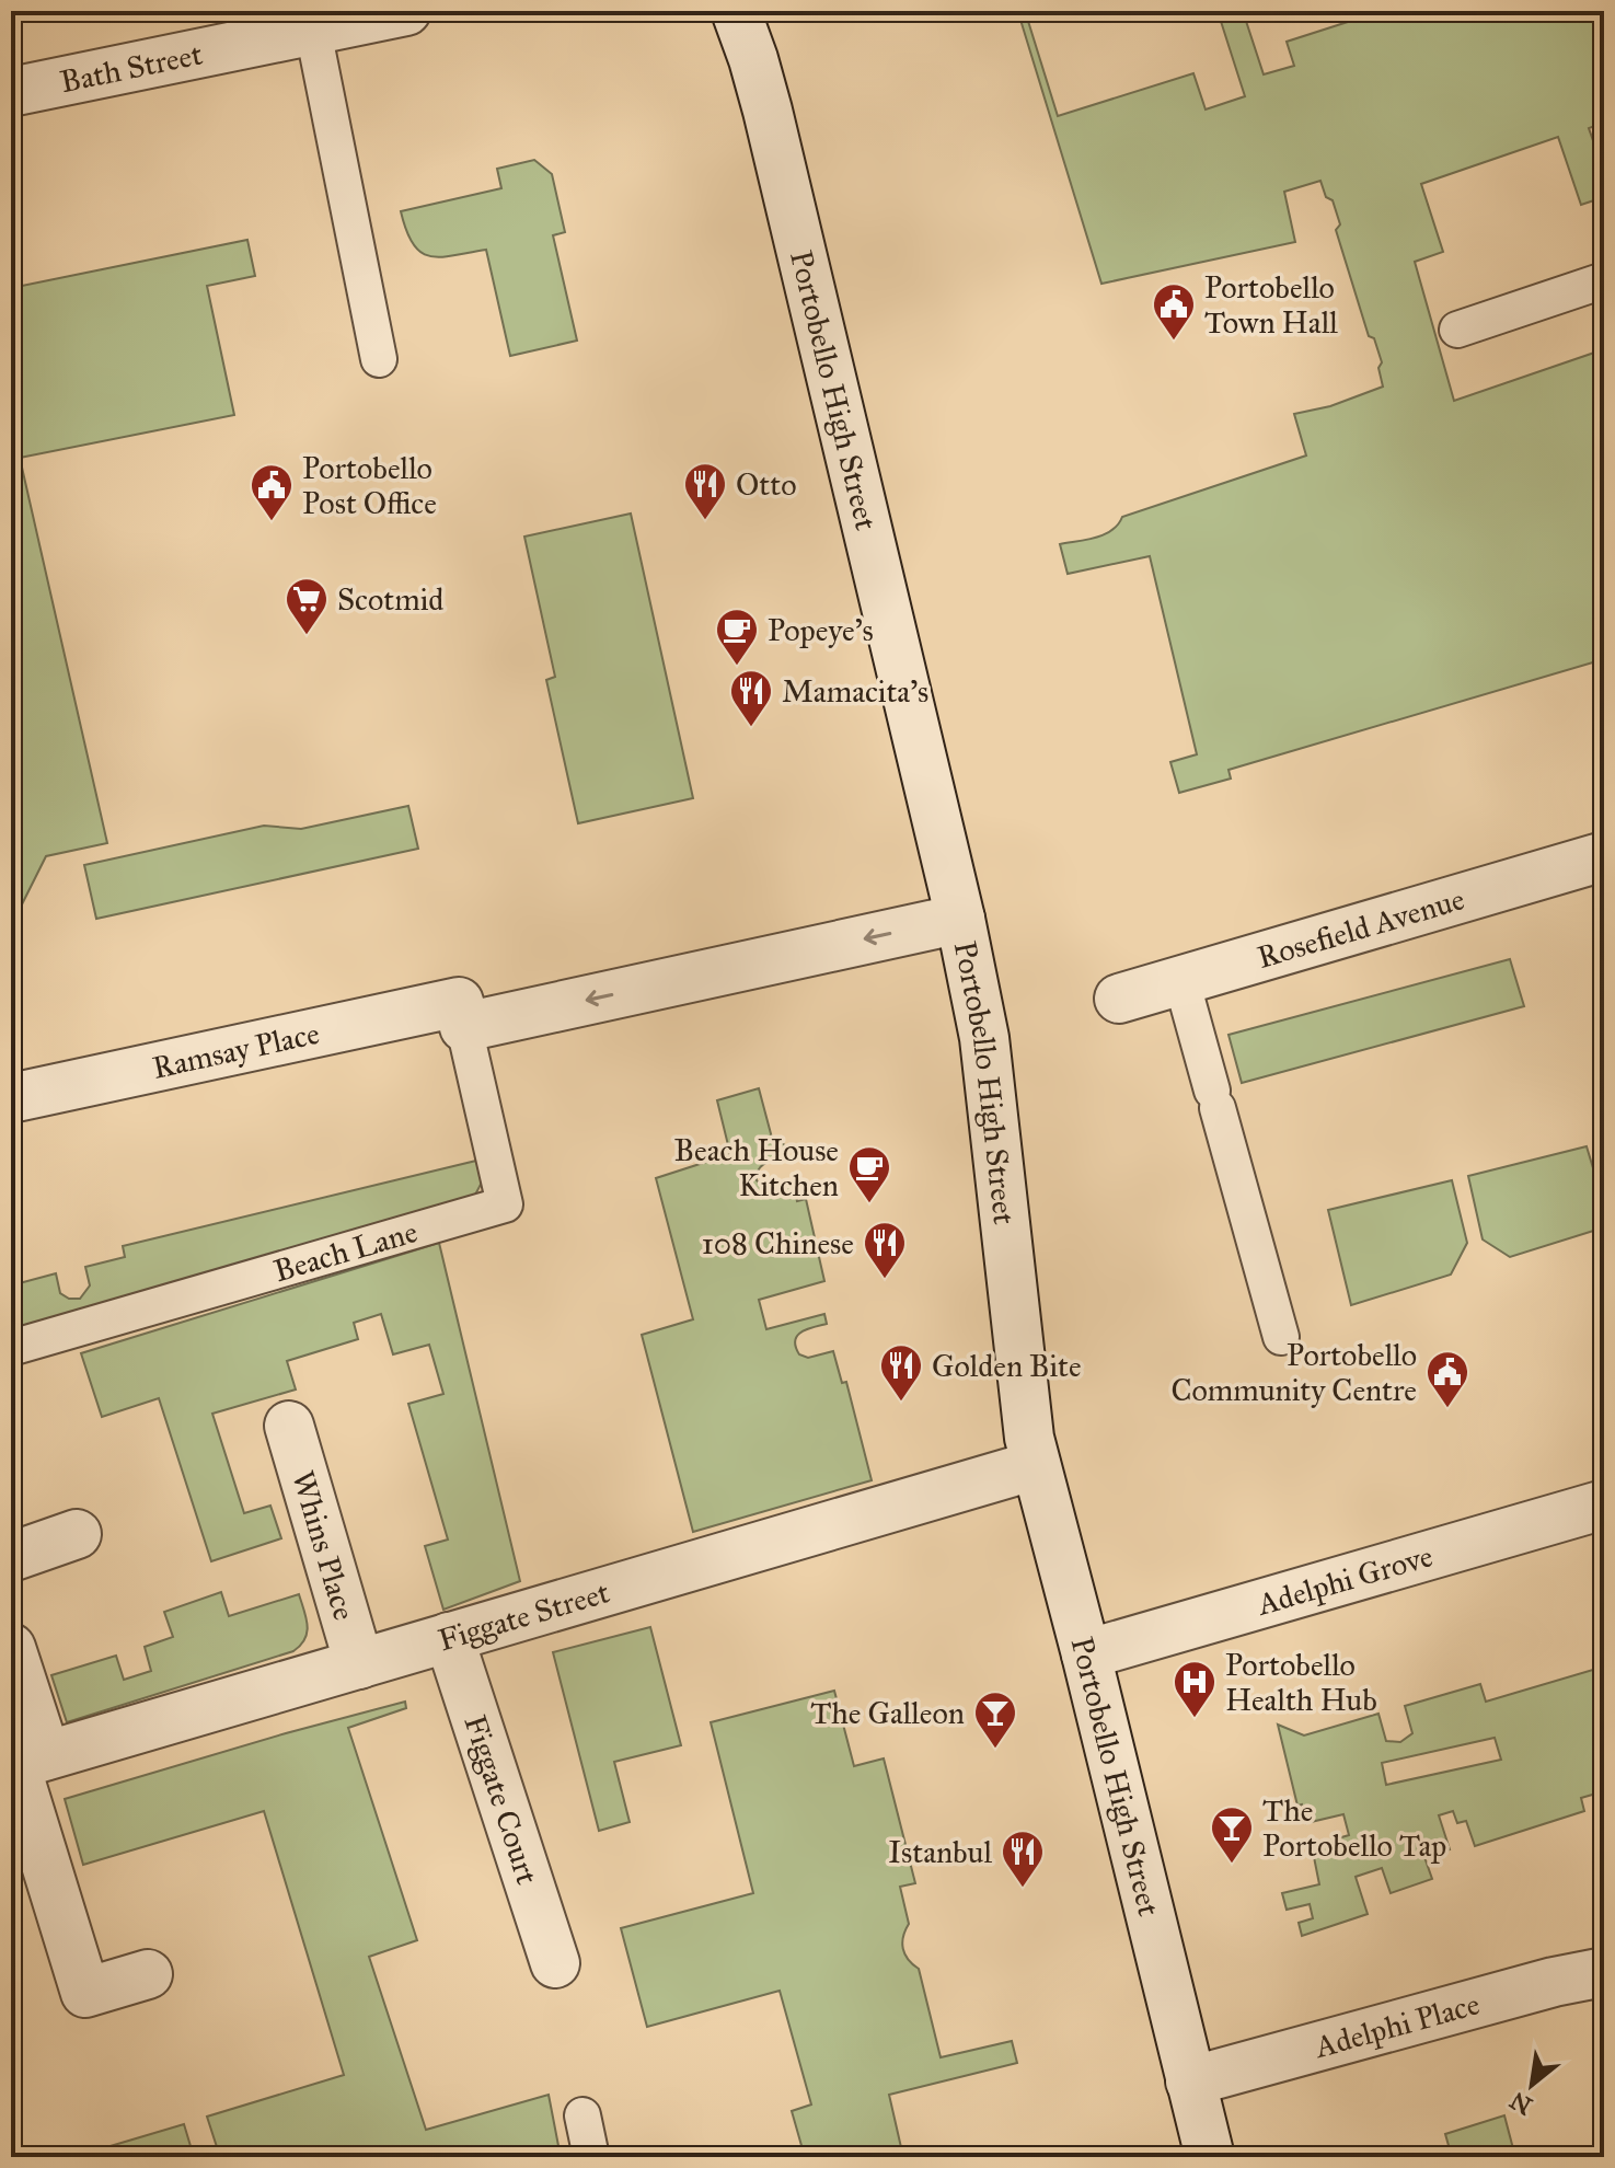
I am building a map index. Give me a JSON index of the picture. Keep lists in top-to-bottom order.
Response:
{
  "streets": {
    "street": [
      "Bath Street",
      "Portobello High Street",
      "Rosefield Avenue",
      "Ramsay Place",
      "Whins Place",
      "Adelphi Grove",
      "Figgate Street",
      "Figgate Court",
      "Adelphi Place"
    ],
    "lane": ["Beach Lane"]
  },
  "crossings": [
    ["Portobello High Street", "Adelphi Grove"],
    ["Portobello High Street", "Figgate Street"],
    ["Portobello High Street", "Adelphi Place"],
    ["Ramsay Place", "Beach Lane"],
    ["Whins Place", "Figgate Street"],
    ["Figgate Street", "Figgate Court"]
  ],
  "places": {
    "public building": ["Portobello Town Hall", "Portobello Post Office", "Portobello Community Centre"],
    "restaurant": [
      "Otto",
      "Mamacita's",
      "108 Chinese",
      "Golden Bite",
      "Istanbul"
    ],
    "supermarket": ["Scotmid"],
    "cafe": ["Popeye's", "Beach House Kitchen"],
    "hospital": ["Portobello Health Hub"],
    "bar": ["The Galleon", "The Portobello Tap"]
  },
  "north": "bottom left"
}
